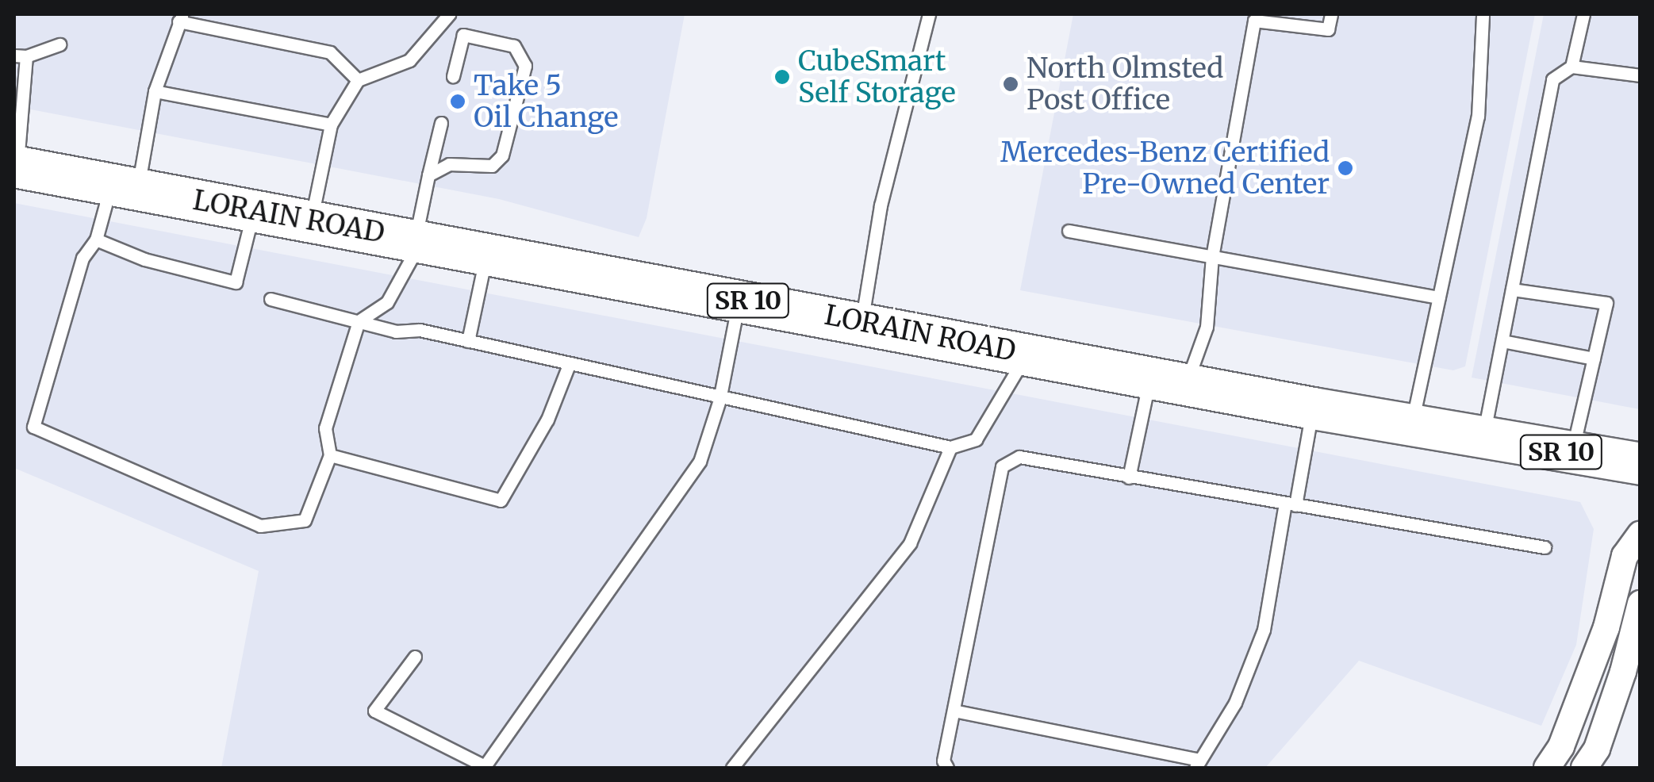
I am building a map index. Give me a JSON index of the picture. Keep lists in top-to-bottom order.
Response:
{
  "streets": {
    "main road": ["LORAIN ROAD", "SR 10"]
  },
  "places": [
    "CubeSmart Self Storage",
    "North Olmsted Post Office",
    "Take 5 Oil Change",
    "Mercedes-Benz Certified Pre-Owned Center"
  ]
}
